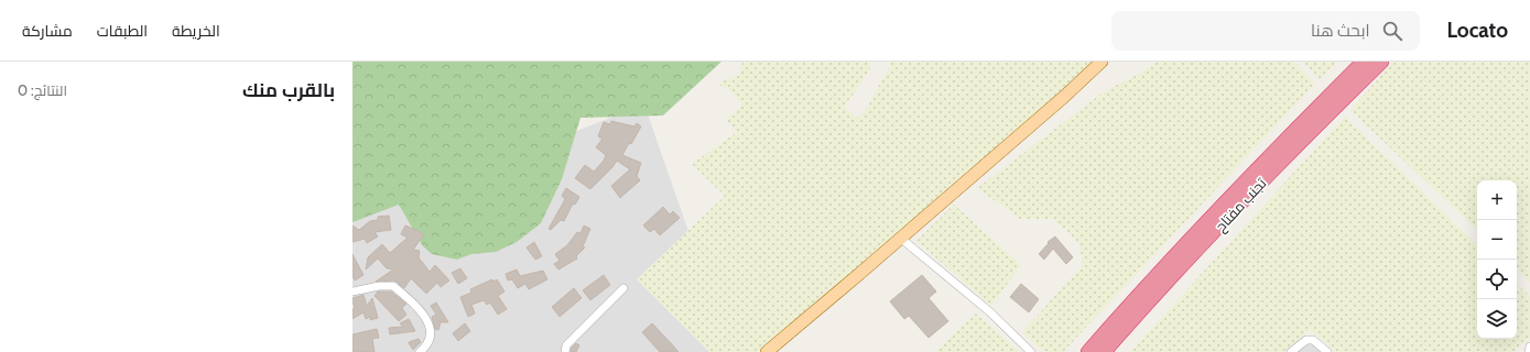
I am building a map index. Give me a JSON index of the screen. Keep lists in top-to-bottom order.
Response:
{
  "streets": {
    "highway": ["تجنب مفتاح"]
  },
  "page": {
    "header": "Locato",
    "search": "ابحث هنا",
    "nav": ["الخريطة", "الطبقات", "مشاركة"],
    "heading": ["بالقرب منك", "النتائج: 0"],
    "map_buttons": ["+", "−"]
  }
}
